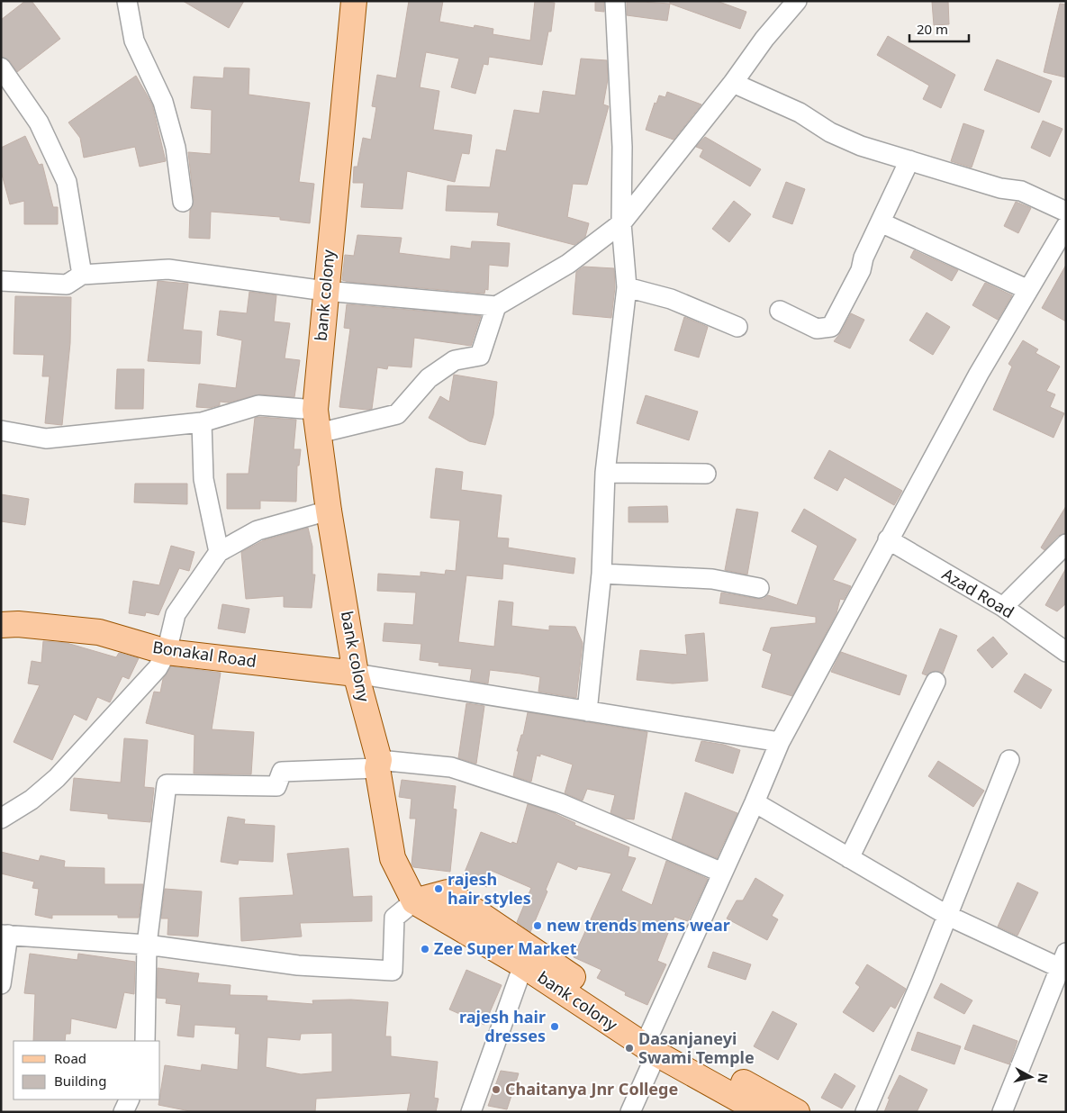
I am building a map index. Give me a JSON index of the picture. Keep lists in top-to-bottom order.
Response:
{
  "streets": {
    "main road": ["bank colony", "Bonakal Road"],
    "street": ["Azad Road"]
  },
  "crossings": [
    ["bank colony", "Bonakal Road"]
  ],
  "places": [
    "rajesh hair styles",
    "new trends mens wear",
    "Zee Super Market",
    "rajesh hair dresses",
    "Dasanjaneyi Swami Temple",
    "Chaitanya Jnr College"
  ],
  "legend": ["Road", "Building"],
  "scale_bar": "20 m",
  "north": "right"
}
